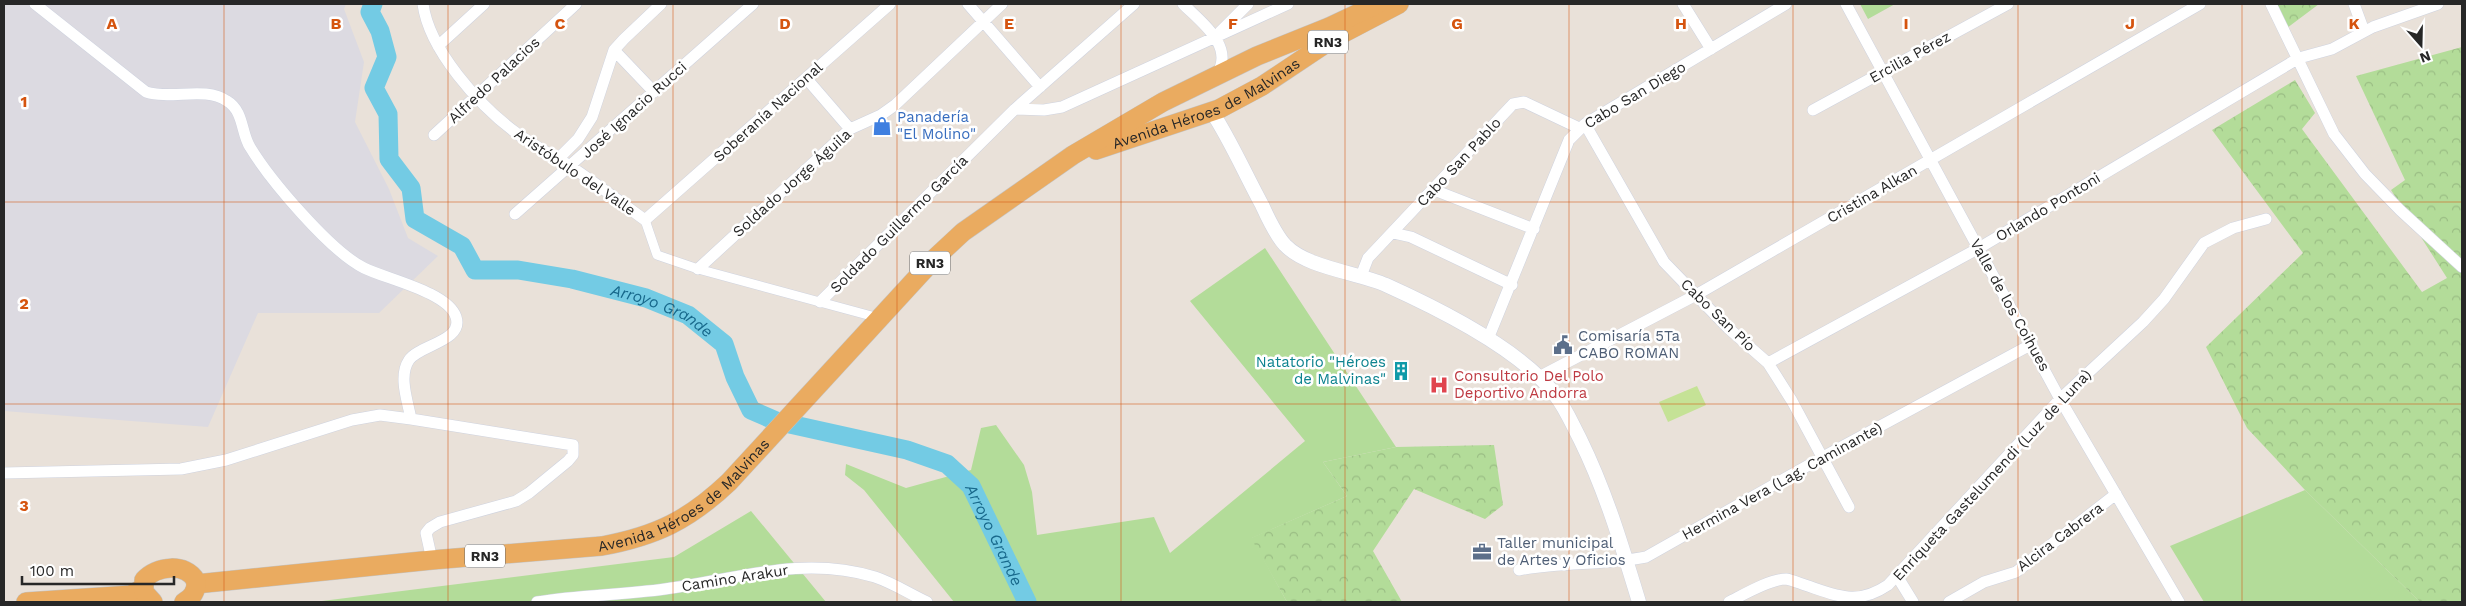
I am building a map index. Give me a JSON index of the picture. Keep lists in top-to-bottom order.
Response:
{
  "streets": {
    "highway": ["RN3", "Avenida Héroes de Malvinas"],
    "street": [
      "Ercilia Pérez",
      "Alfredo Palacios",
      "Cabo San Diego",
      "José Ignacio Rucci",
      "Soberanía Nacional",
      "Cabo San Pablo",
      "Aristóbulo del Valle",
      "Soldado Jorge Águila",
      "Cristina Alkan",
      "Orlando Pontoni",
      "Soldado Guillermo García",
      "Valle de los Coihues",
      "Cabo San Pío",
      "Enriqueta Gastelumendi (Luz de Luna)",
      "Hermina Vera (Lag. Caminante)",
      "Alcira Cabrera",
      "Camino Arakur"
    ]
  },
  "crossings": [
    ["Ercilia Pérez", "Valle de los Coihues"],
    ["Alfredo Palacios", "Aristóbulo del Valle"],
    ["Cabo San Diego", "Cabo San Pablo"],
    ["Cabo San Diego", "Cabo San Pío"],
    ["Avenida Héroes de Malvinas", "Aristóbulo del Valle"],
    ["José Ignacio Rucci", "Aristóbulo del Valle"],
    ["Soberanía Nacional", "Aristóbulo del Valle"],
    ["Cabo San Pablo", "Cabo San Pío"],
    ["Aristóbulo del Valle", "Soldado Jorge Águila"],
    ["Aristóbulo del Valle", "Soldado Guillermo García"],
    ["Cristina Alkan", "Valle de los Coihues"],
    ["Cristina Alkan", "Cabo San Pío"],
    ["Orlando Pontoni", "Valle de los Coihues"],
    ["Orlando Pontoni", "Cabo San Pío"],
    ["Valle de los Coihues", "Enriqueta Gastelumendi (Luz de Luna)"],
    ["Valle de los Coihues", "Hermina Vera (Lag. Caminante)"],
    ["Valle de los Coihues", "Alcira Cabrera"],
    ["Cabo San Pío", "Hermina Vera (Lag. Caminante)"]
  ],
  "water": ["Arroyo Grande"],
  "places": {
    "shop": ["Panadería \"El Molino\""],
    "public building": ["Comisaría 5Ta CABO ROMAN"],
    "building": ["Natatorio \"Héroes de Malvinas\""],
    "hospital": ["Consultorio Del Polo Deportivo Andorra"],
    "office": ["Taller municipal de Artes y Oficios"]
  },
  "scale_bar": "100 m",
  "north": "bottom",
  "grid": {
    "columns": [
      "A",
      "B",
      "C",
      "D",
      "E",
      "F",
      "G",
      "H",
      "I",
      "J",
      "K"
    ],
    "rows": ["1", "2", "3"]
  }
}
